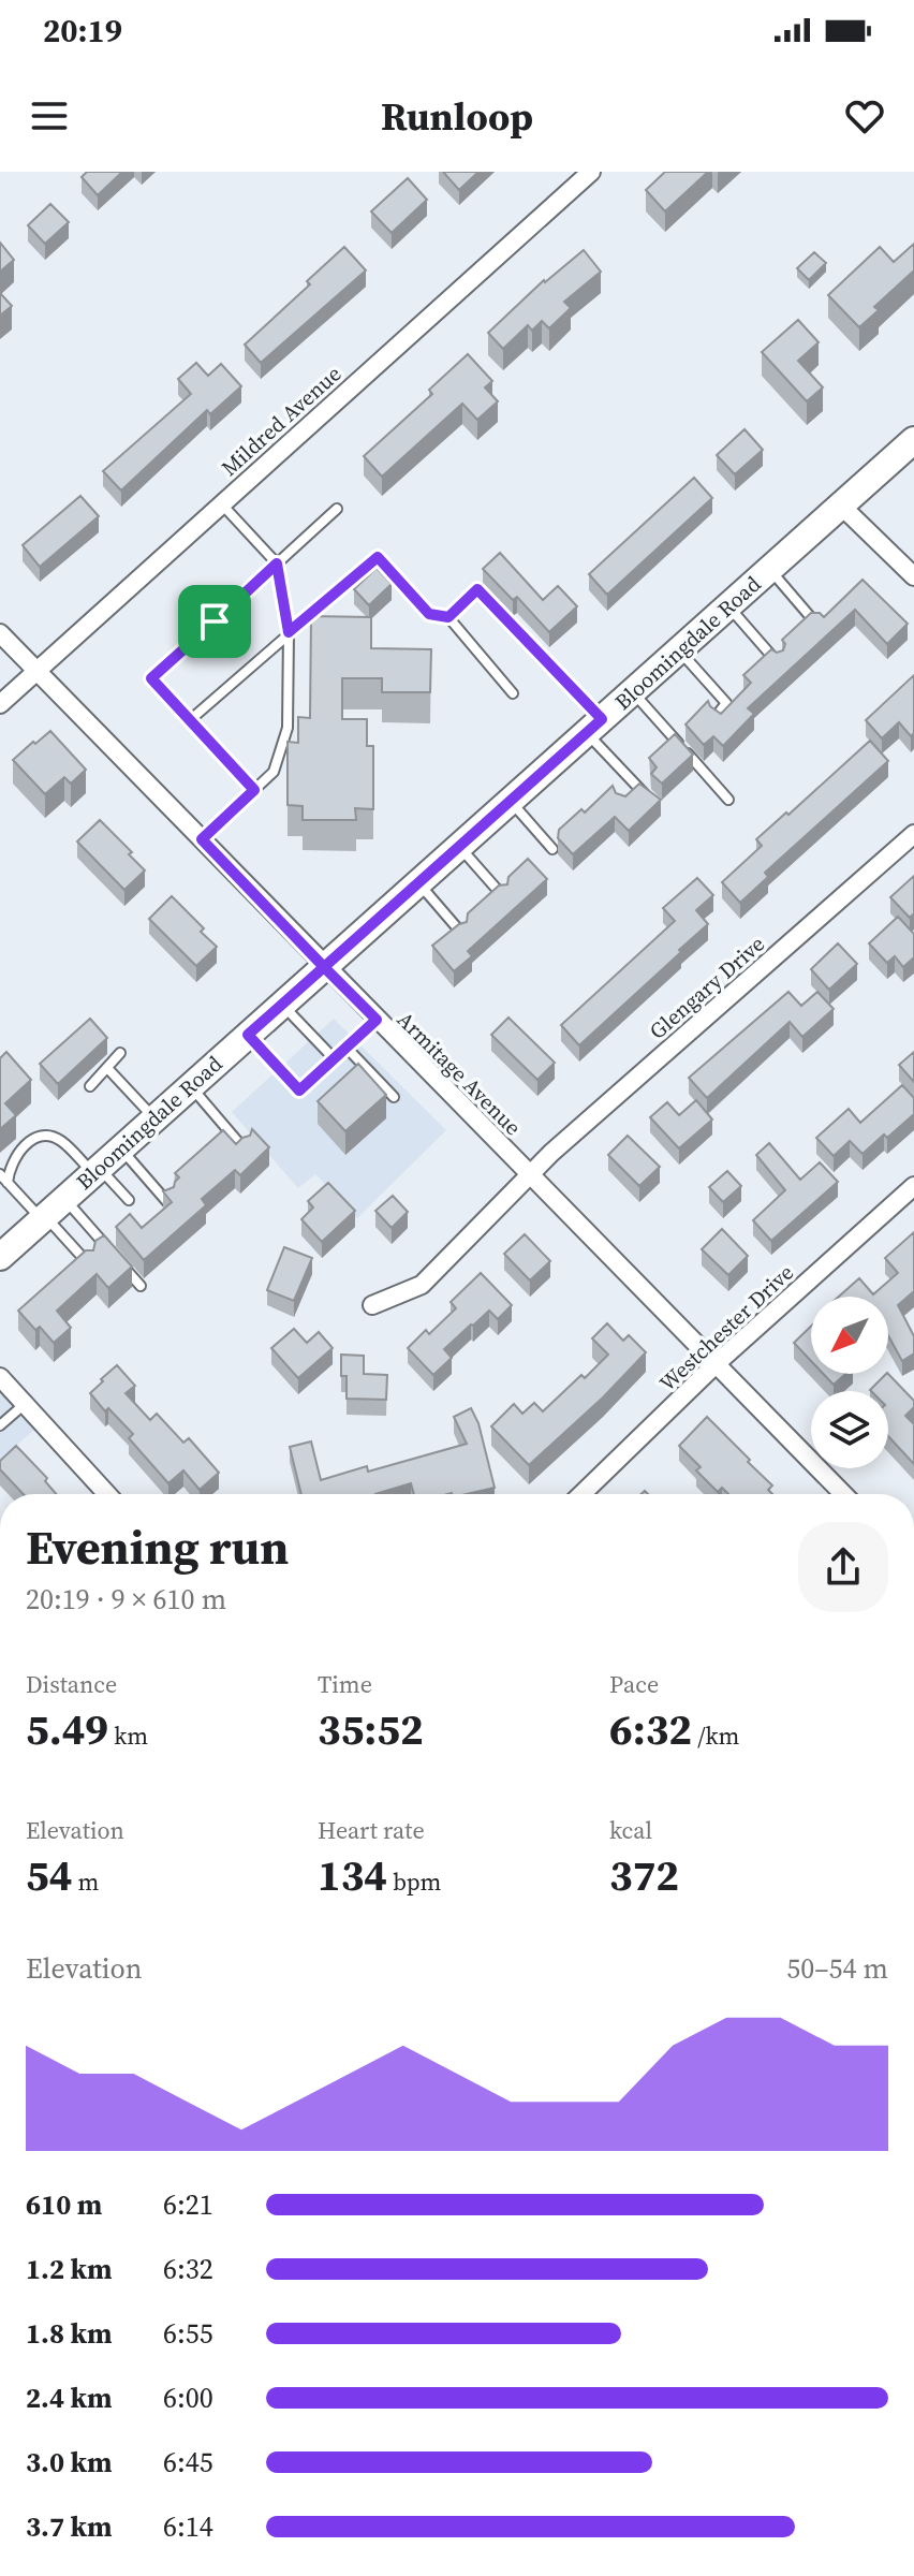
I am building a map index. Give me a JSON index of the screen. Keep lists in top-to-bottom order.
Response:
{
  "streets": {
    "main road": ["Bloomingdale Road"],
    "street": [
      "Mildred Avenue",
      "Glengary Drive",
      "Armitage Avenue",
      "Westchester Drive"
    ]
  },
  "crossings": [
    ["Mildred Avenue", "Armitage Avenue"],
    ["Bloomingdale Road", "Armitage Avenue"],
    ["Glengary Drive", "Armitage Avenue"],
    ["Armitage Avenue", "Westchester Drive"]
  ],
  "north": "bottom left",
  "page": {
    "status": "20:19",
    "header": "Runloop",
    "heading": ["Evening run", "20:19 · 9 × 610 m"],
    "stats": [
      ["Distance", "5.49 km"],
      ["Time", "35:52"],
      ["Pace", "6:32 /km"],
      ["Elevation", "54 m"],
      ["Heart rate", "134 bpm"],
      ["kcal", "372"]
    ],
    "chart": ["Elevation", "50–54 m"],
    "list": [
      {
        "name": "610 m",
        "note": "6:21"
      },
      {
        "name": "1.2 km",
        "note": "6:32"
      },
      {
        "name": "1.8 km",
        "note": "6:55"
      },
      {
        "name": "2.4 km",
        "note": "6:00"
      },
      {
        "name": "3.0 km",
        "note": "6:45"
      },
      {
        "name": "3.7 km",
        "note": "6:14"
      }
    ]
  }
}
